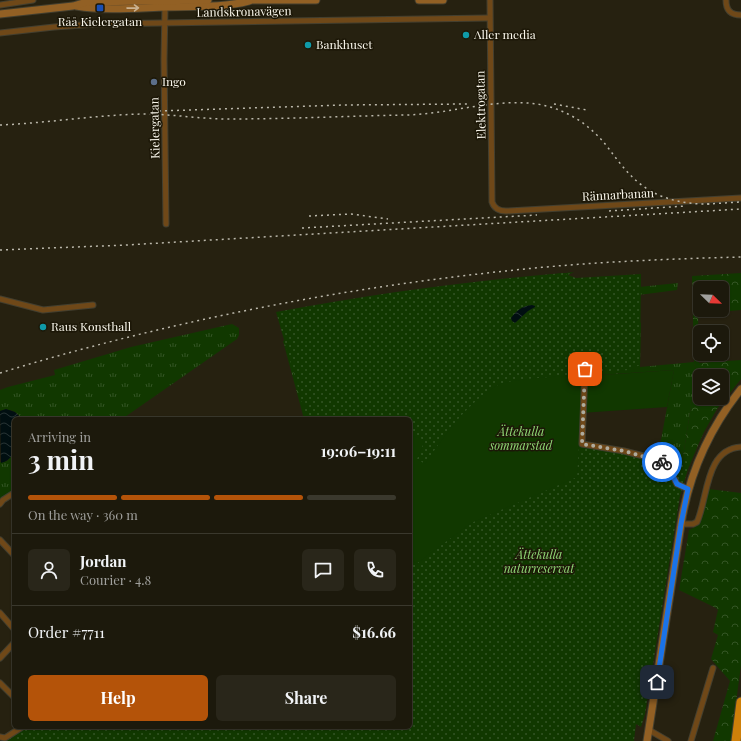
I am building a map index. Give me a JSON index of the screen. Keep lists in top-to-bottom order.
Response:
{
  "streets": {
    "main road": ["Landskronavägen"],
    "street": ["Elektrogatan", "Kielergatan", "Rännarbanan"]
  },
  "crossings": [
    ["Landskronavägen", "Elektrogatan"],
    ["Landskronavägen", "Kielergatan"],
    ["Elektrogatan", "Rännarbanan"]
  ],
  "parks": ["Ättekulla sommarstad", "Ättekulla naturreservat"],
  "places": {
    "transit": ["Råå Kielergatan"],
    "other": [
      "Aller media",
      "Bankhuset",
      "Ingo",
      "Raus Konsthall"
    ]
  },
  "north": "bottom right",
  "page": {
    "heading": ["3 min", "Arriving in", "19:06–19:11"],
    "panel": [
      "Jordan",
      "Courier · 4.8",
      "Order #7711",
      "$16.66"
    ],
    "bar": "On the way · 360 m",
    "buttons": ["Help", "Share"]
  }
}
